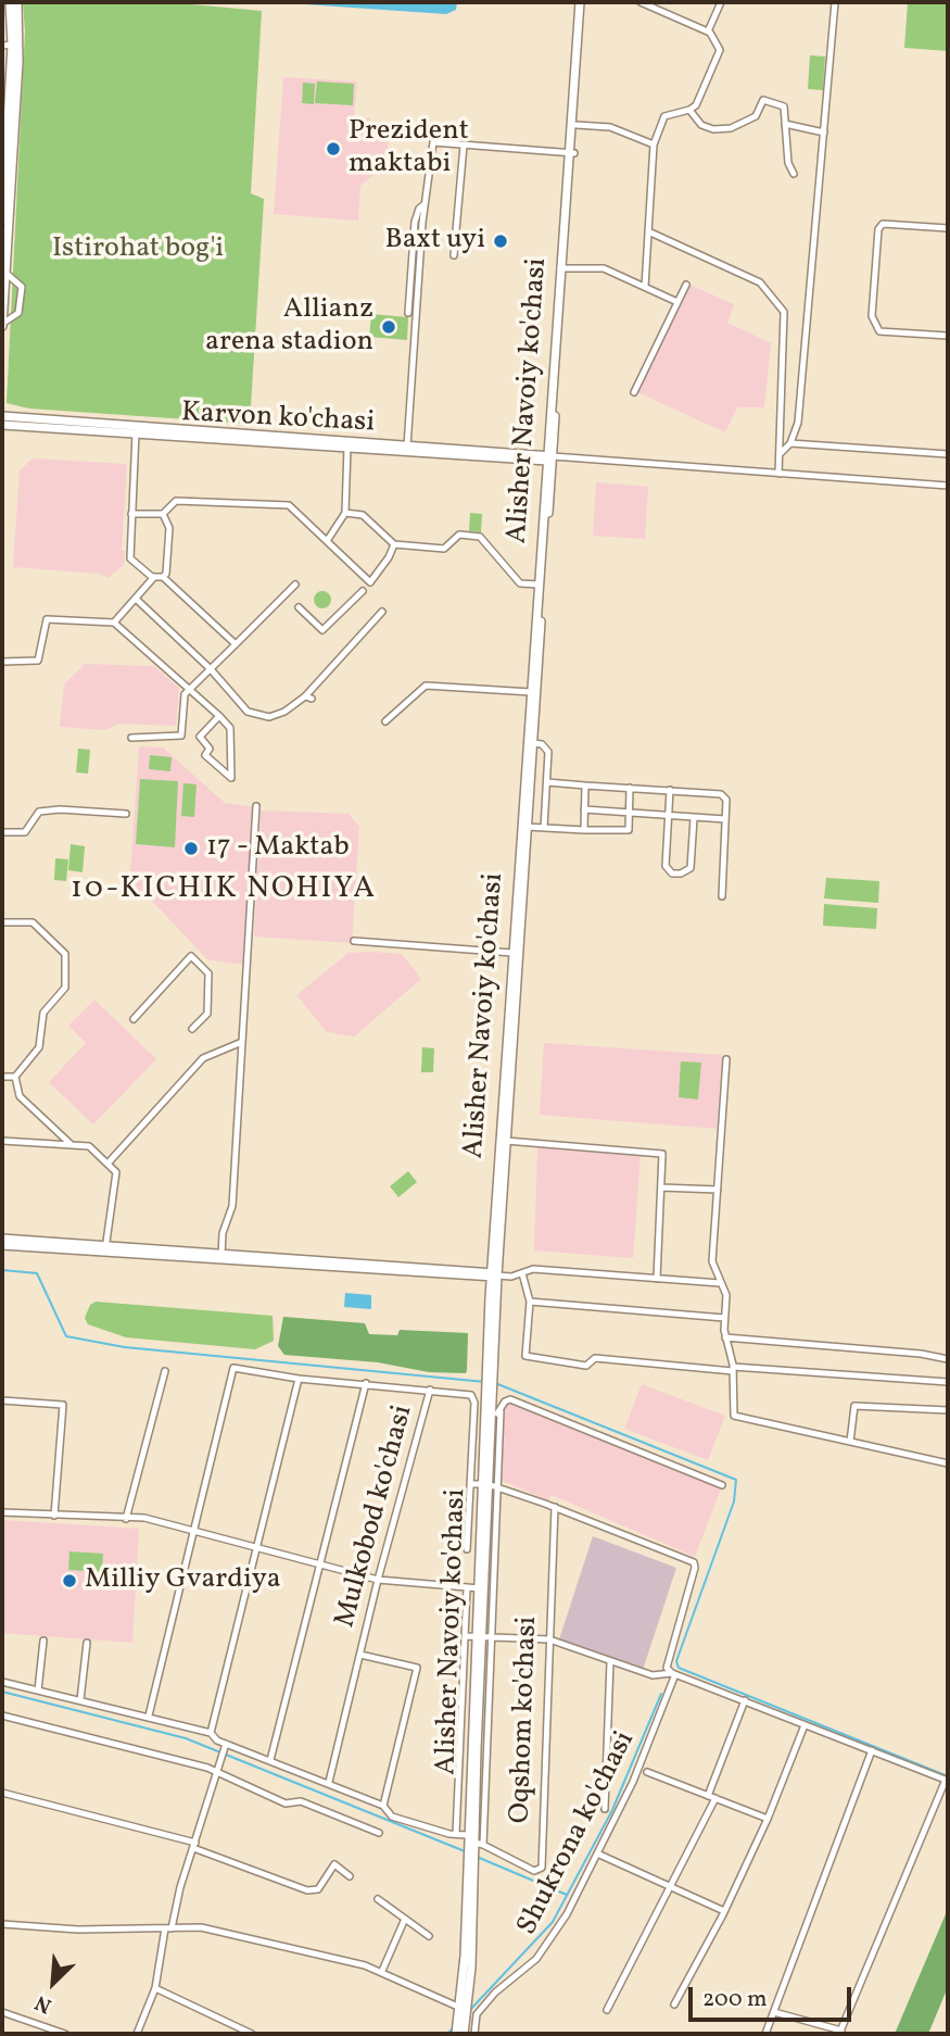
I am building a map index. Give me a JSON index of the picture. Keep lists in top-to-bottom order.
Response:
{
  "streets": {
    "main road": ["Alisher Navoiy ko'chasi", "Karvon ko'chasi"],
    "street": ["Mulkobod ko'chasi", "Oqshom ko'chasi", "Shukrona ko'chasi"]
  },
  "crossings": [
    ["Alisher Navoiy ko'chasi", "Karvon ko'chasi"],
    ["Oqshom ko'chasi", "Shukrona ko'chasi"]
  ],
  "districts": ["10-KICHIK NOHIYA"],
  "parks": ["Istirohat bog'i"],
  "places": [
    "Prezident maktabi",
    "Baxt uyi",
    "Allianz arena stadion",
    "17 - Maktab",
    "Milliy Gvardiya"
  ],
  "scale_bar": "200 m",
  "north": "bottom left"
}
